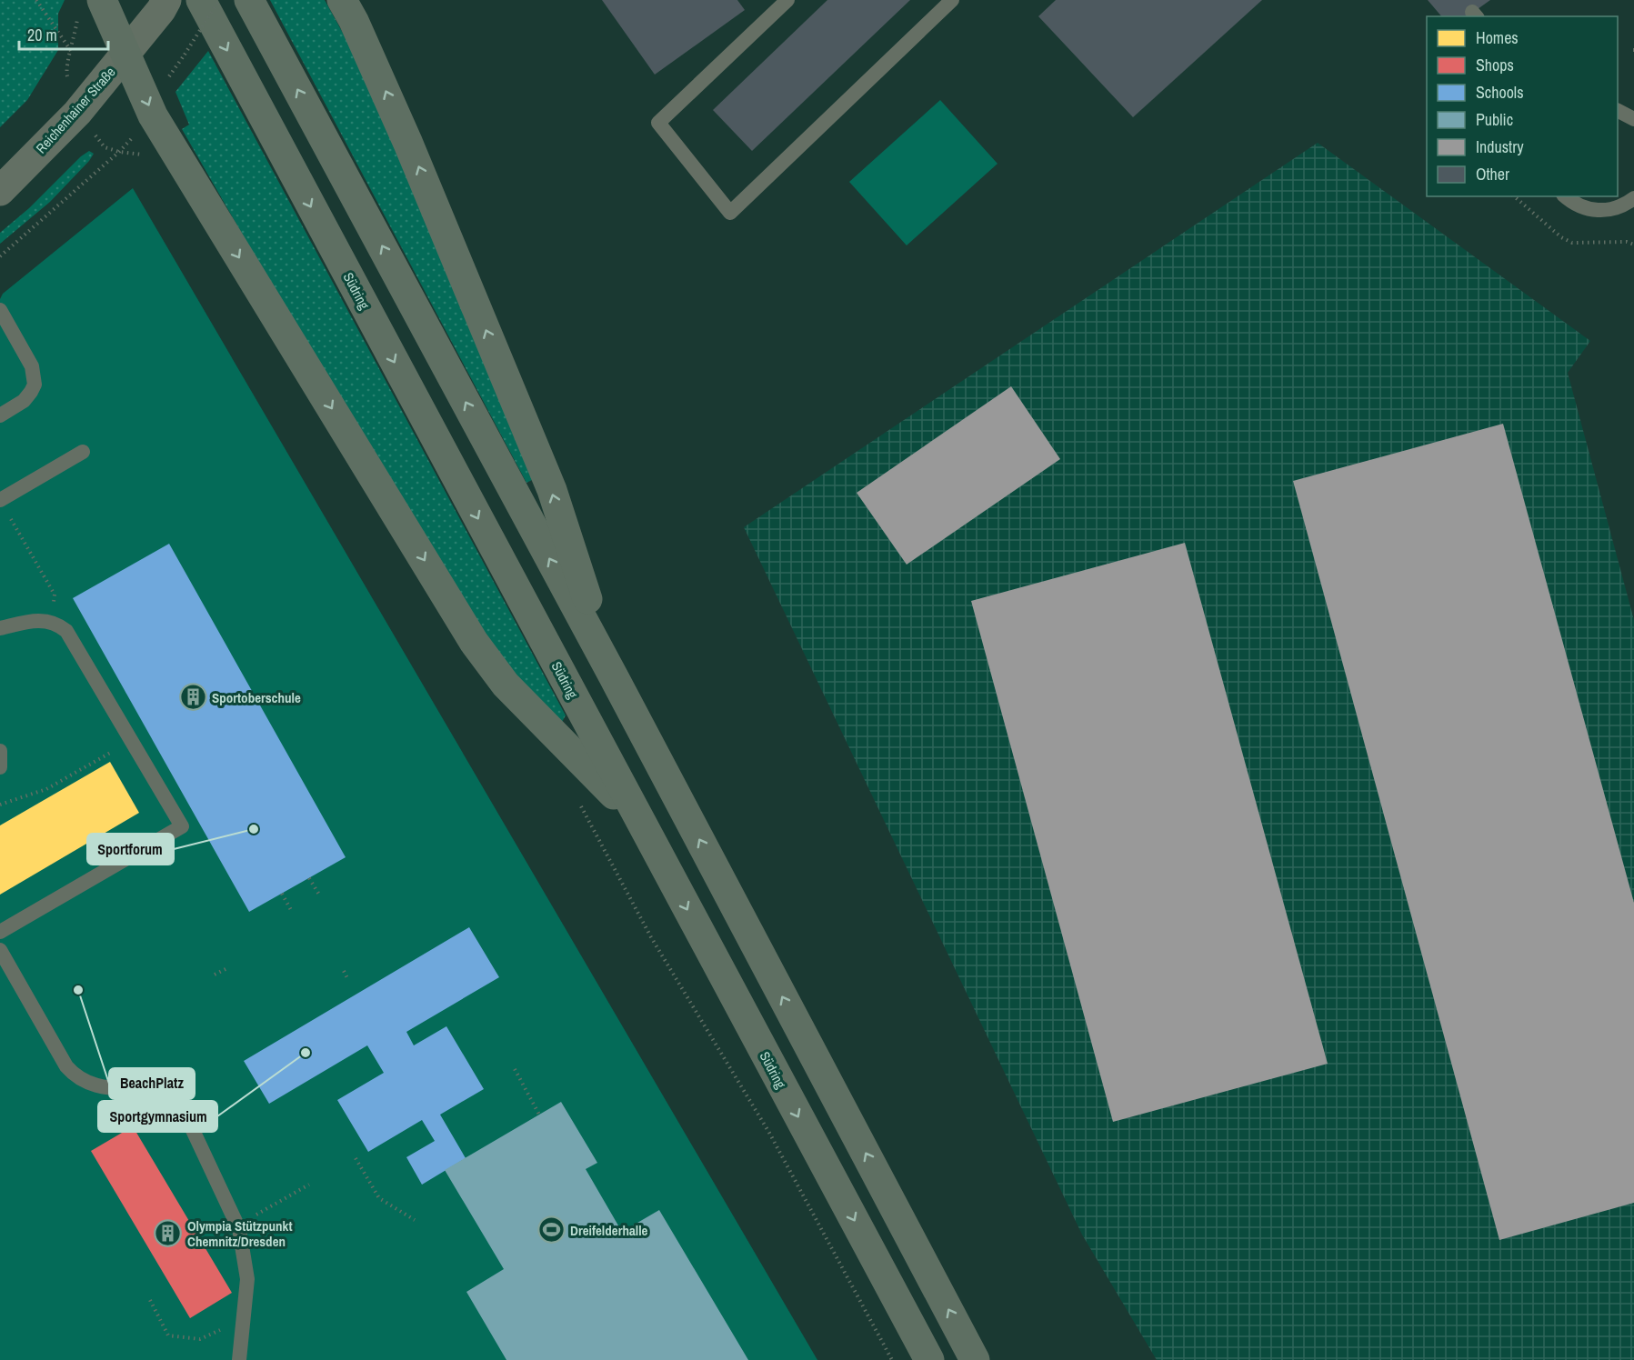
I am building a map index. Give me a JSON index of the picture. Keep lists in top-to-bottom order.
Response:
{
  "streets": {
    "main road": ["Reichenhainer Straße", "Südring"]
  },
  "places": {
    "building": ["Sportoberschule", "Olympia Stützpunkt Chemnitz/Dresden"],
    "other": ["Sportforum", "BeachPlatz", "Sportgymnasium"],
    "sports": ["Dreifelderhalle"]
  },
  "legend": [
    "Homes",
    "Shops",
    "Schools",
    "Public",
    "Industry",
    "Other"
  ],
  "scale_bar": "20 m"
}
